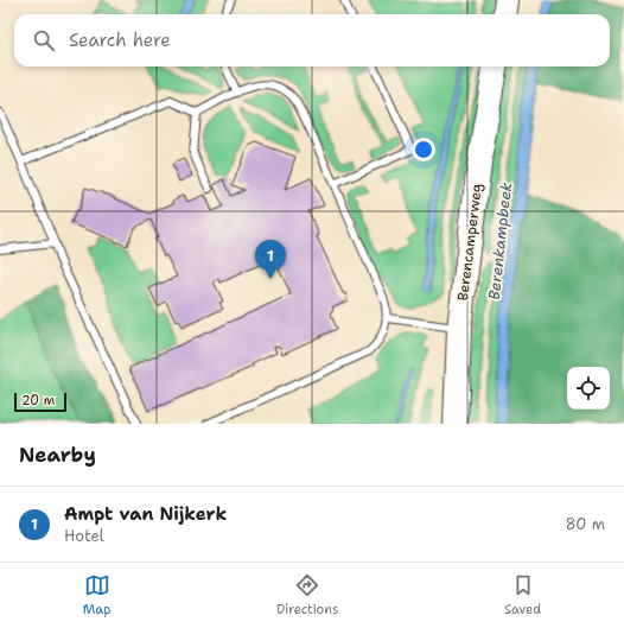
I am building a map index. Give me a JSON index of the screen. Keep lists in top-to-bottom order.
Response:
{
  "streets": {
    "main road": ["Berencamperweg"]
  },
  "water": ["Berenkampbeek"],
  "scale_bar": "20 m",
  "page": {
    "search": "Search here",
    "pins": "1",
    "scale": "20 m",
    "heading": "Nearby",
    "list": [
      {
        "mark": "1",
        "name": "Ampt van Nijkerk",
        "note": "Hotel",
        "value": "80 m"
      }
    ],
    "nav": ["Map", "Directions", "Saved"]
  }
}
